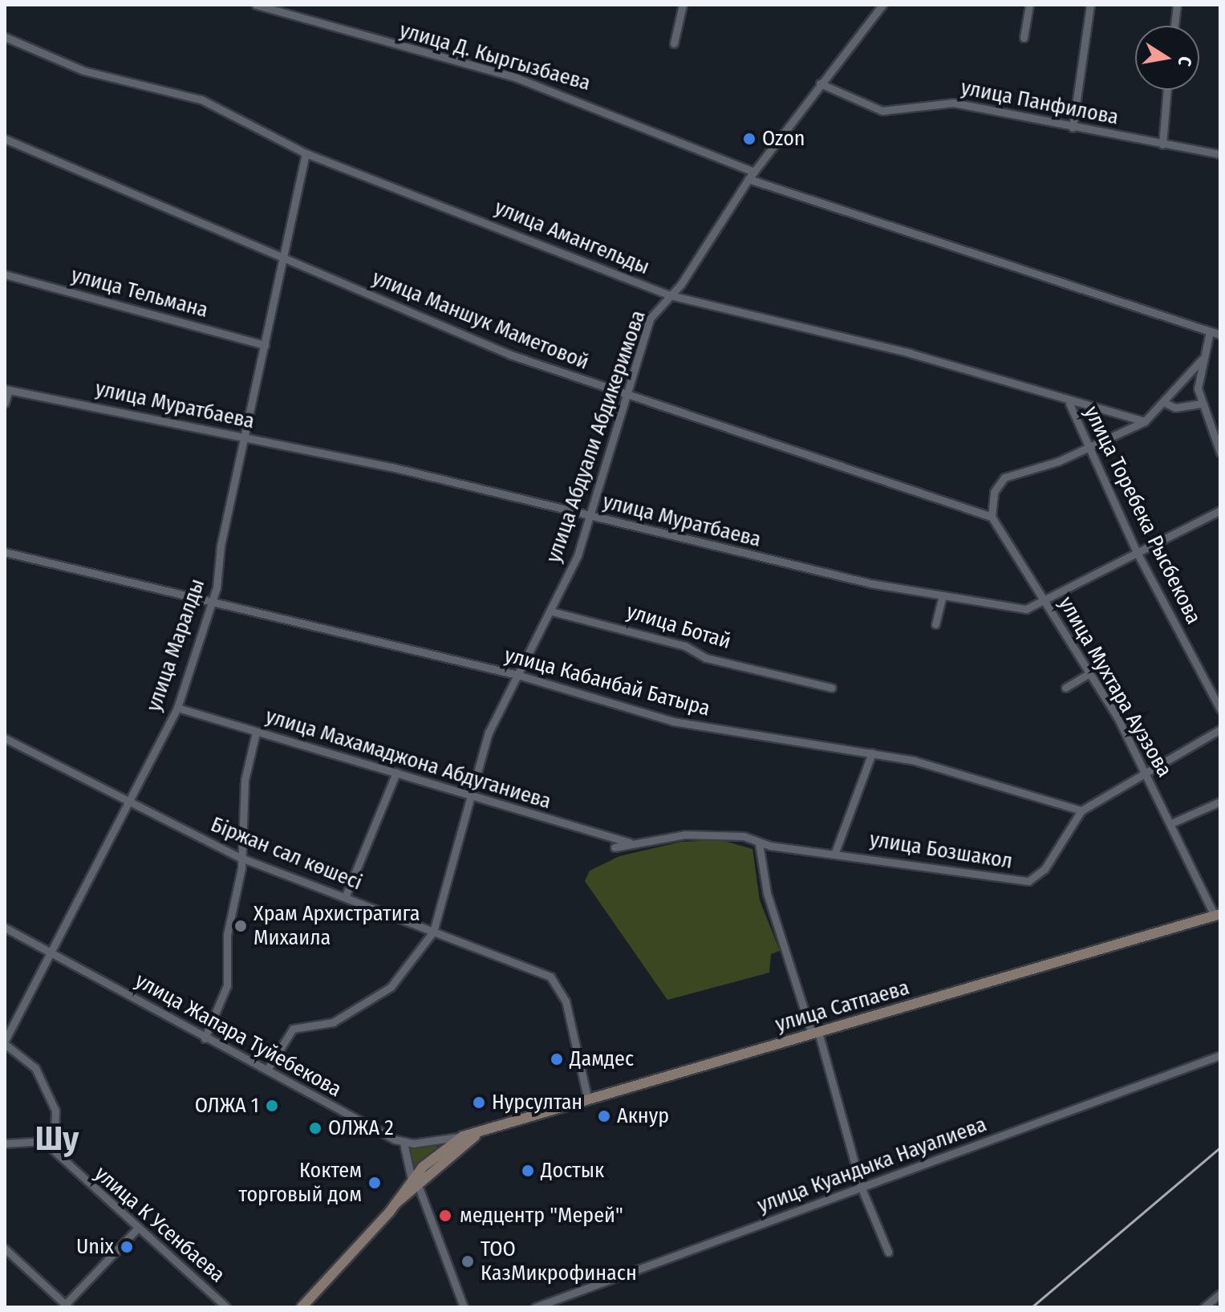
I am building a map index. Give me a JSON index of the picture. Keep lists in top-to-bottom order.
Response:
{
  "streets": {
    "street": [
      "улица Д. Кыргызбаева",
      "улица Панфилова",
      "улица Амангельды",
      "улица Тельмана",
      "улица Маншук Маметовой",
      "улица Муратбаева",
      "улица Абдуали Абдикеримова",
      "улица Торебека Рысбекова",
      "улица Ботай",
      "улица Маралды",
      "улица Кабанбай Батыра",
      "улица Мухтара Ауэзова",
      "улица Махамаджона Абдуганиева",
      "улица Бозшакол",
      "Біржан сал көшесі",
      "улица Сатпаева",
      "улица Жапара Туйебекова",
      "улица Куандыка Науалиева",
      "улица К Усенбаева"
    ]
  },
  "crossings": [
    ["улица Д. Кыргызбаева", "улица Абдуали Абдикеримова"],
    ["улица Панфилова", "улица Абдуали Абдикеримова"],
    ["улица Амангельды", "улица Абдуали Абдикеримова"],
    ["улица Амангельды", "улица Торебека Рысбекова"],
    ["улица Амангельды", "улица Маралды"],
    ["улица Тельмана", "улица Маралды"],
    ["улица Маншук Маметовой", "улица Абдуали Абдикеримова"],
    ["улица Маншук Маметовой", "улица Маралды"],
    ["улица Маншук Маметовой", "улица Мухтара Ауэзова"],
    ["улица Муратбаева", "улица Абдуали Абдикеримова"],
    ["улица Муратбаева", "улица Торебека Рысбекова"],
    ["улица Муратбаева", "улица Маралды"],
    ["улица Муратбаева", "улица Мухтара Ауэзова"],
    ["улица Абдуали Абдикеримова", "улица Ботай"],
    ["улица Абдуали Абдикеримова", "улица Кабанбай Батыра"],
    ["улица Абдуали Абдикеримова", "улица Махамаджона Абдуганиева"],
    ["улица Абдуали Абдикеримова", "Біржан сал көшесі"],
    ["улица Абдуали Абдикеримова", "улица Жапара Туйебекова"],
    ["улица Маралды", "улица Кабанбай Батыра"],
    ["улица Маралды", "улица Махамаджона Абдуганиева"],
    ["улица Маралды", "Біржан сал көшесі"],
    ["улица Маралды", "улица Жапара Туйебекова"],
    ["улица Кабанбай Батыра", "улица Бозшакол"],
    ["улица Мухтара Ауэзова", "улица Сатпаева"],
    ["улица Махамаджона Абдуганиева", "улица Бозшакол"],
    ["Біржан сал көшесі", "улица Сатпаева"]
  ],
  "districts": ["Шу"],
  "places": [
    "Ozon",
    "Храм Архистратига Михаила",
    "Дамдес",
    "Нурсултан",
    "ОЛЖА 1",
    "Акнур",
    "ОЛЖА 2",
    "Достык",
    "Коктем торговый дом",
    "медцентр \"Мерей\"",
    "Unix",
    "ТОО КазМикрофинасн"
  ],
  "north": "right"
}
